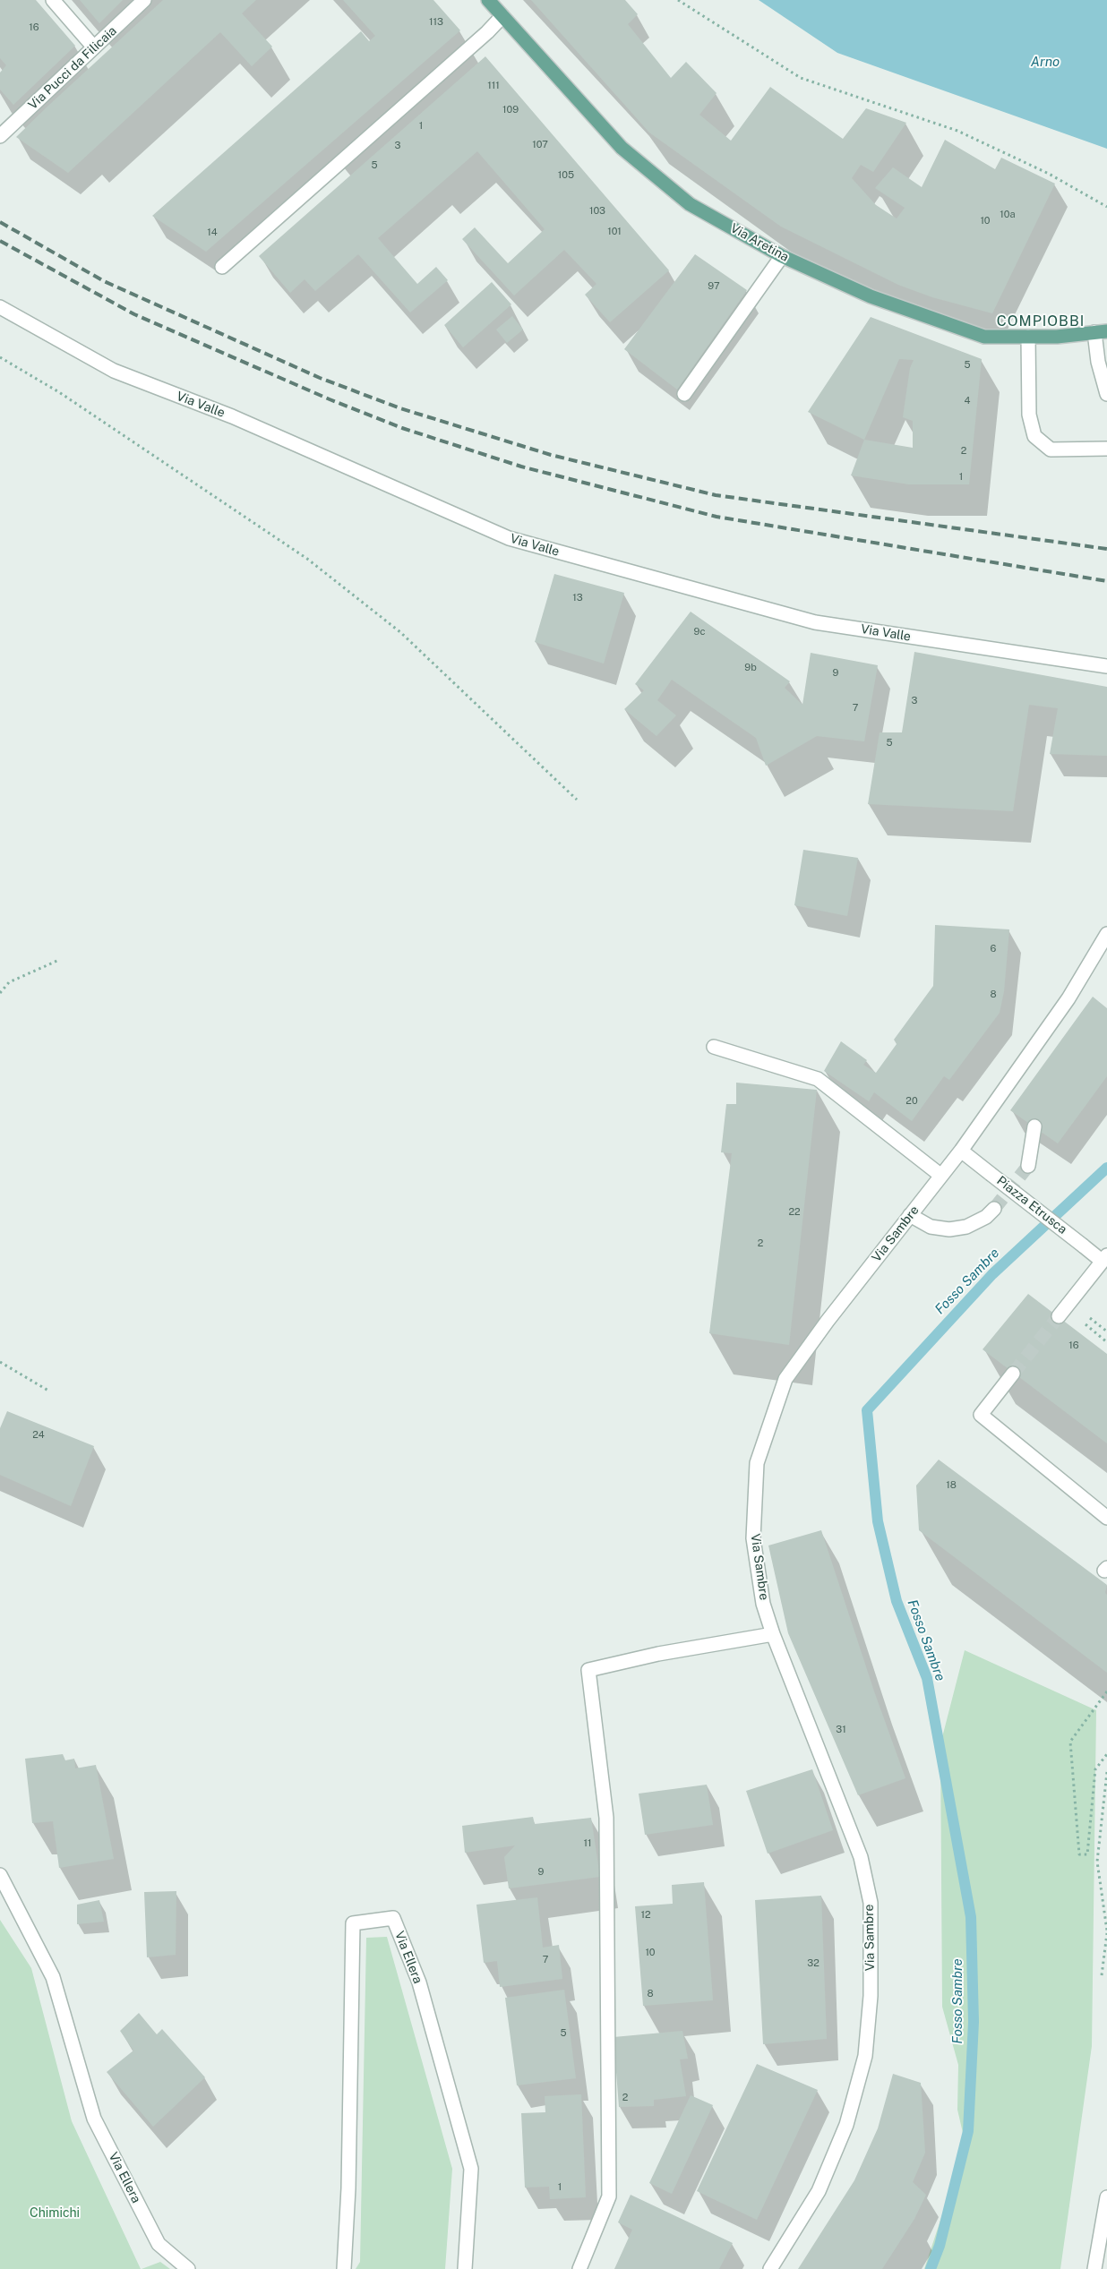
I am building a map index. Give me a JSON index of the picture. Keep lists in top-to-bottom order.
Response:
{
  "streets": {
    "main road": ["Via Aretina"],
    "street": [
      "Via Pucci da Filicaia",
      "Via Valle",
      "Piazza Etrusca",
      "Via Sambre",
      "Via Ellera"
    ]
  },
  "crossings": [
    ["Piazza Etrusca", "Via Sambre"]
  ],
  "districts": ["COMPIOBBI"],
  "water": ["Arno", "Fosso Sambre"],
  "parks": ["Chimichi"],
  "house_numbers": [
    "113",
    "16",
    "111",
    "109",
    "1",
    "107",
    "3",
    "5",
    "105",
    "103",
    "10a",
    "10",
    "101",
    "14",
    "97",
    "5",
    "4",
    "2",
    "1",
    "13",
    "9c",
    "9b",
    "9",
    "3",
    "7",
    "5",
    "6",
    "8",
    "20",
    "22",
    "2",
    "16",
    "24",
    "18",
    "31",
    "11",
    "9",
    "12",
    "10",
    "7",
    "32",
    "8",
    "5",
    "2",
    "1"
  ]
}
